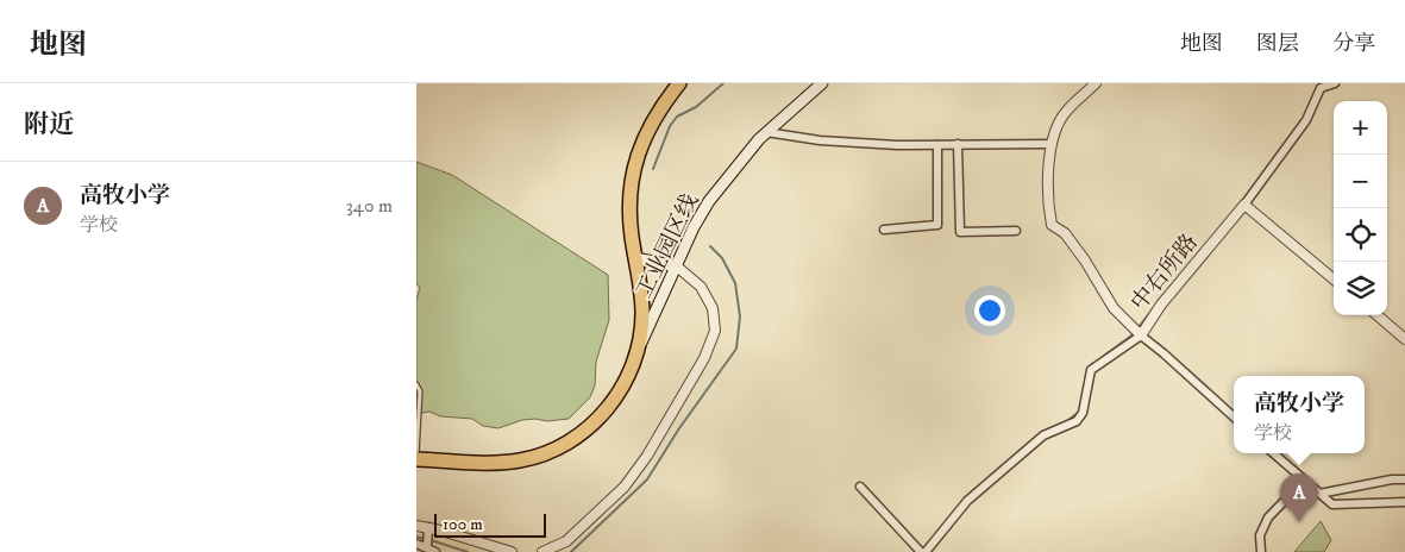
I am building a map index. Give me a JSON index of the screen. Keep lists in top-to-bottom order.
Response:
{
  "streets": {
    "main road": ["工业园区线"],
    "street": ["中右所路"]
  },
  "scale_bar": "100 m",
  "page": {
    "header": "地图",
    "nav": ["地图", "图层", "分享"],
    "heading": "附近",
    "map_buttons": ["+", "−"],
    "list": [
      {
        "mark": "A",
        "name": "高牧小学",
        "note": "学校",
        "value": "340 m"
      }
    ],
    "popup": ["高牧小学", "学校"],
    "pins": "A",
    "scale": "100 m"
  }
}
